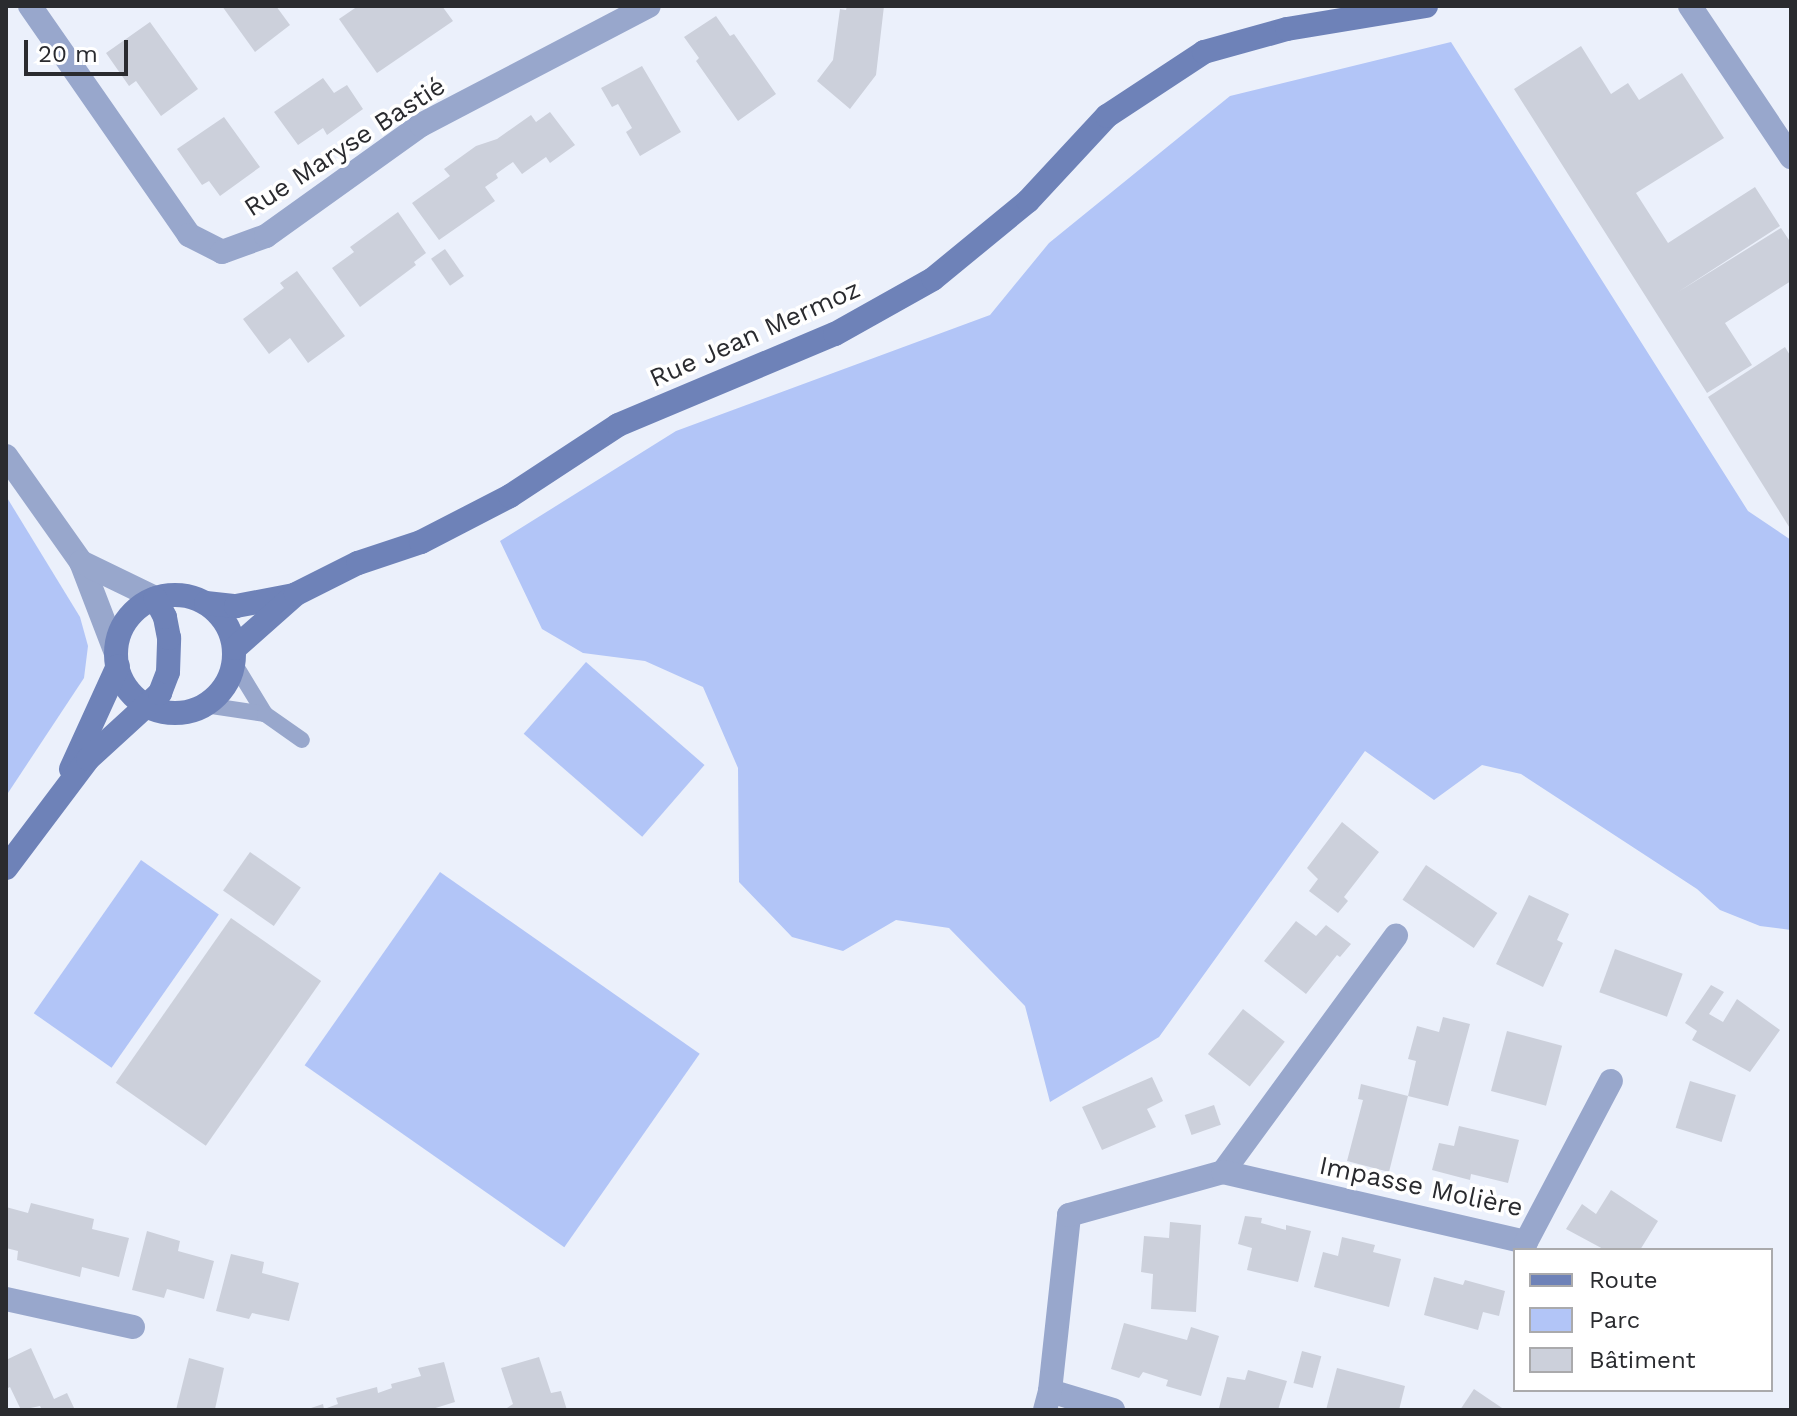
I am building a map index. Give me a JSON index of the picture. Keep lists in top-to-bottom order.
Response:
{
  "streets": {
    "street": ["Rue Maryse Bastié", "Rue Jean Mermoz", "Impasse Molière"]
  },
  "legend": ["Route", "Parc", "Bâtiment"],
  "scale_bar": "20 m"
}
